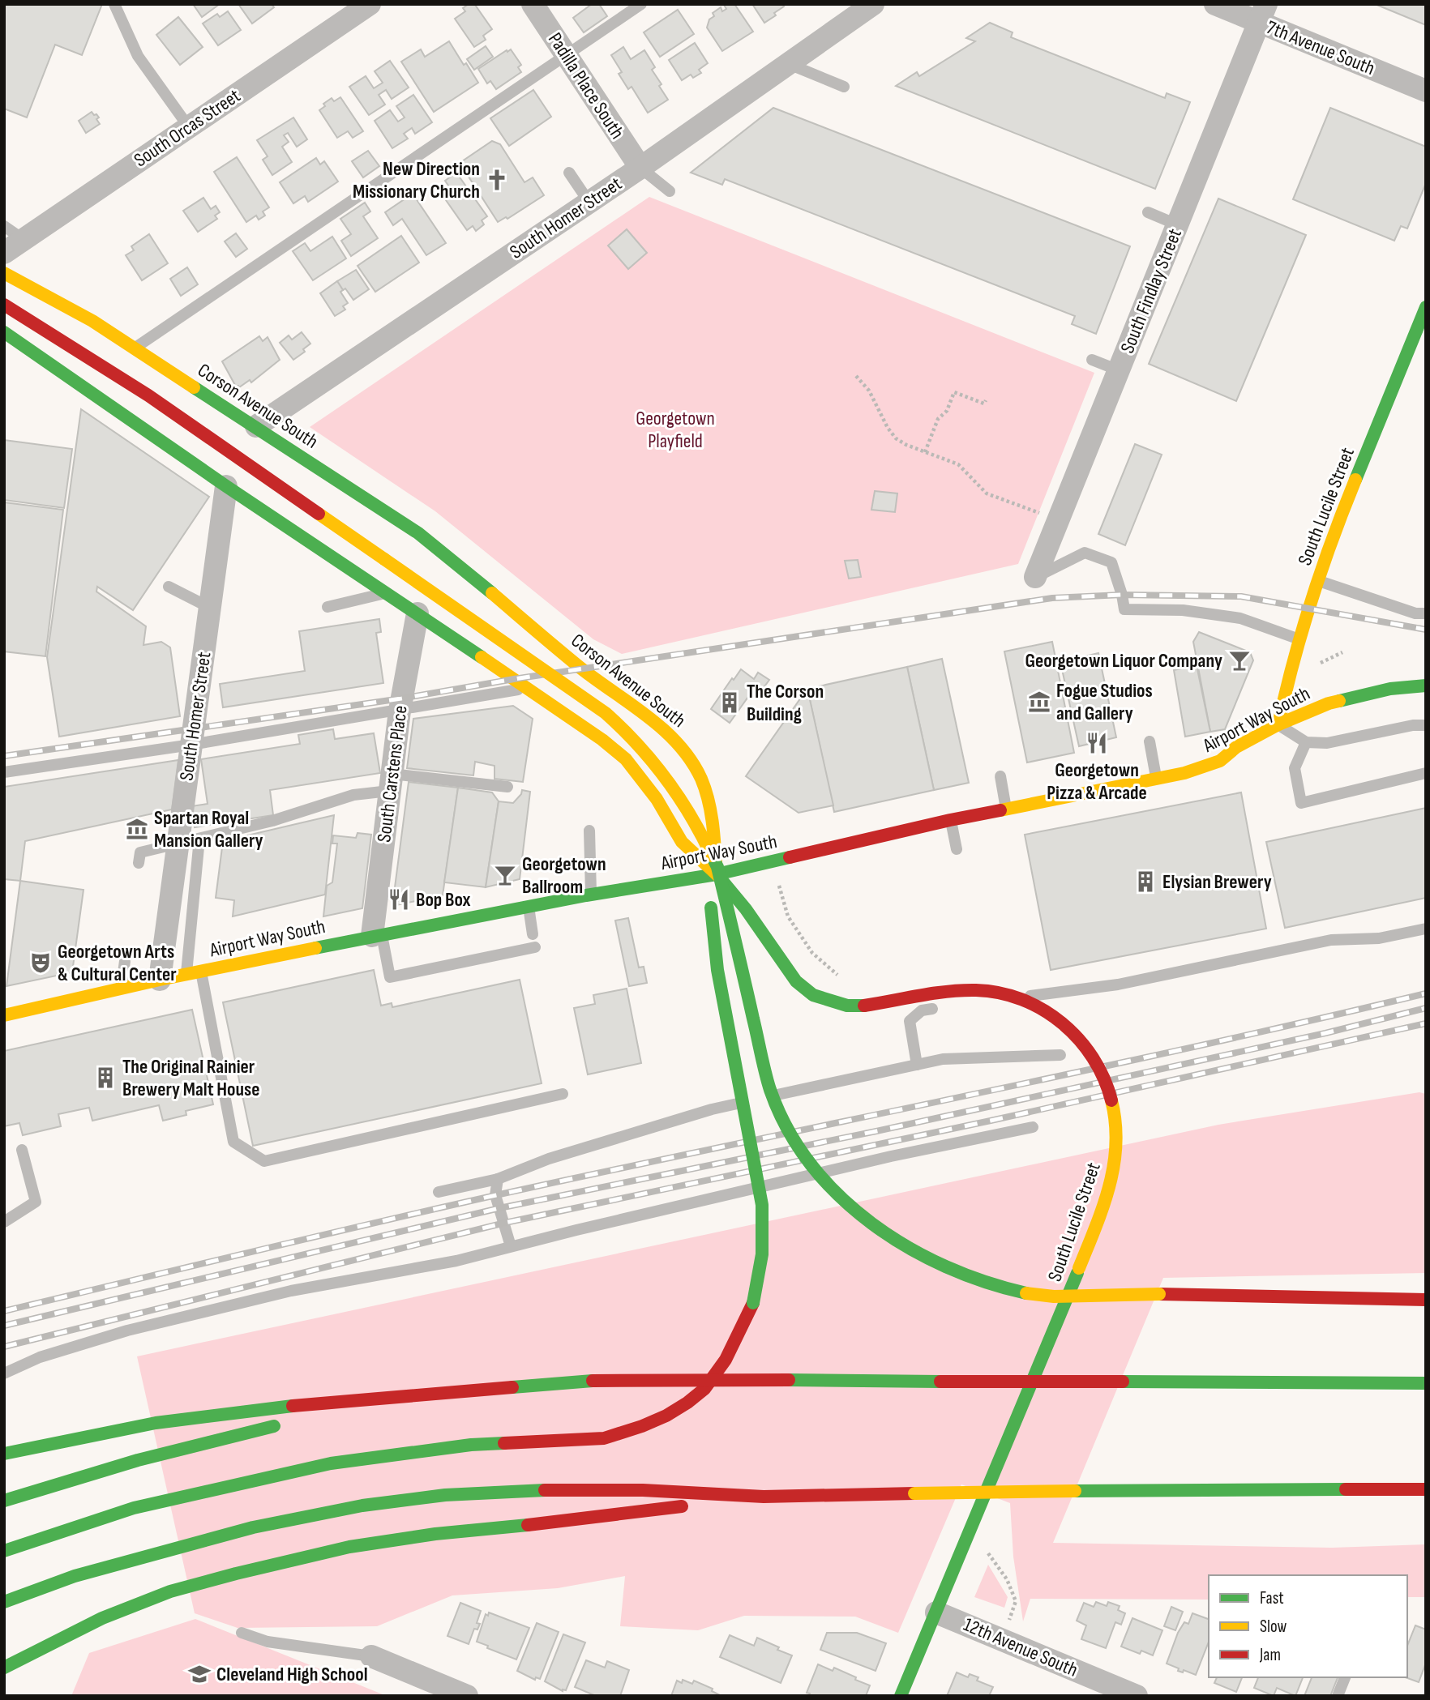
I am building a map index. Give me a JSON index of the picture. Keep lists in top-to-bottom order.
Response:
{
  "streets": {
    "main road": ["Corson Avenue South", "South Lucile Street", "Airport Way South"],
    "street": [
      "7th Avenue South",
      "Padilla Place South",
      "South Orcas Street",
      "South Homer Street",
      "South Findlay Street",
      "South Carstens Place",
      "12th Avenue South"
    ]
  },
  "crossings": [
    ["7th Avenue South", "South Findlay Street"],
    ["Padilla Place South", "South Homer Street"],
    ["South Homer Street", "Corson Avenue South"],
    ["South Homer Street", "Airport Way South"],
    ["Corson Avenue South", "South Lucile Street"],
    ["Corson Avenue South", "Airport Way South"],
    ["South Lucile Street", "Airport Way South"],
    ["South Lucile Street", "12th Avenue South"],
    ["Airport Way South", "South Carstens Place"]
  ],
  "parks": ["Georgetown Playfield"],
  "places": {
    "church": ["New Direction Missionary Church"],
    "bar": ["Georgetown Liquor Company", "Georgetown Ballroom"],
    "museum": ["Fogue Studios and Gallery", "Spartan Royal Mansion Gallery"],
    "building": ["The Corson Building", "Elysian Brewery", "The Original Rainier Brewery Malt House"],
    "restaurant": ["Georgetown Pizza & Arcade", "Bop Box"],
    "theatre": ["Georgetown Arts & Cultural Center"],
    "school or university": ["Cleveland High School"]
  },
  "legend": ["Fast", "Slow", "Jam"]
}
